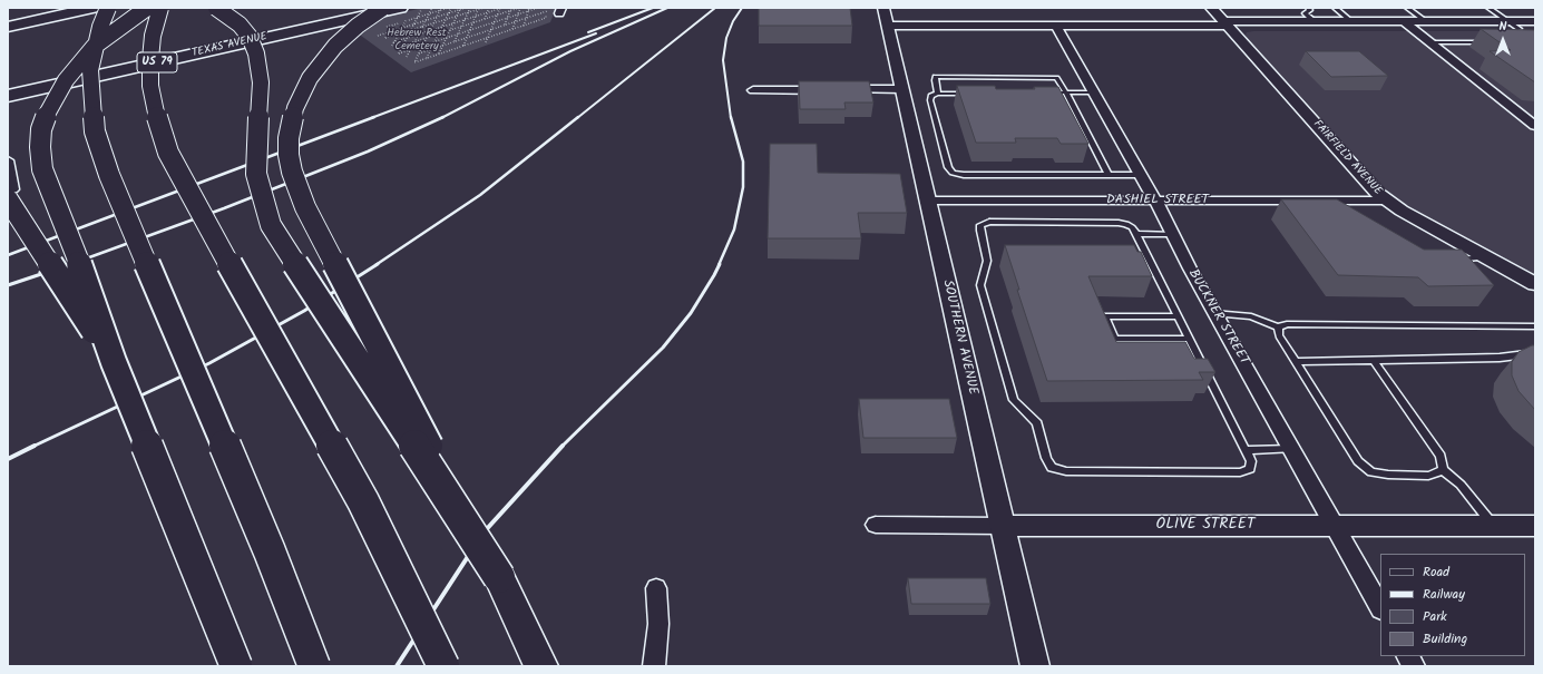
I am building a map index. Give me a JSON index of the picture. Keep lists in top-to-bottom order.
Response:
{
  "streets": {
    "main road": ["TEXAS AVENUE", "US 79"],
    "street": [
      "FAIRFIELD AVENUE",
      "DASHIEL STREET",
      "BUCKNER STREET",
      "SOUTHERN AVENUE",
      "OLIVE STREET"
    ]
  },
  "crossings": [
    ["FAIRFIELD AVENUE", "DASHIEL STREET"],
    ["DASHIEL STREET", "BUCKNER STREET"],
    ["DASHIEL STREET", "SOUTHERN AVENUE"],
    ["BUCKNER STREET", "OLIVE STREET"],
    ["SOUTHERN AVENUE", "OLIVE STREET"]
  ],
  "parks": ["Hebrew Rest Cemetery"],
  "legend": [
    "Road",
    "Railway",
    "Park",
    "Building"
  ],
  "north": "top"
}
